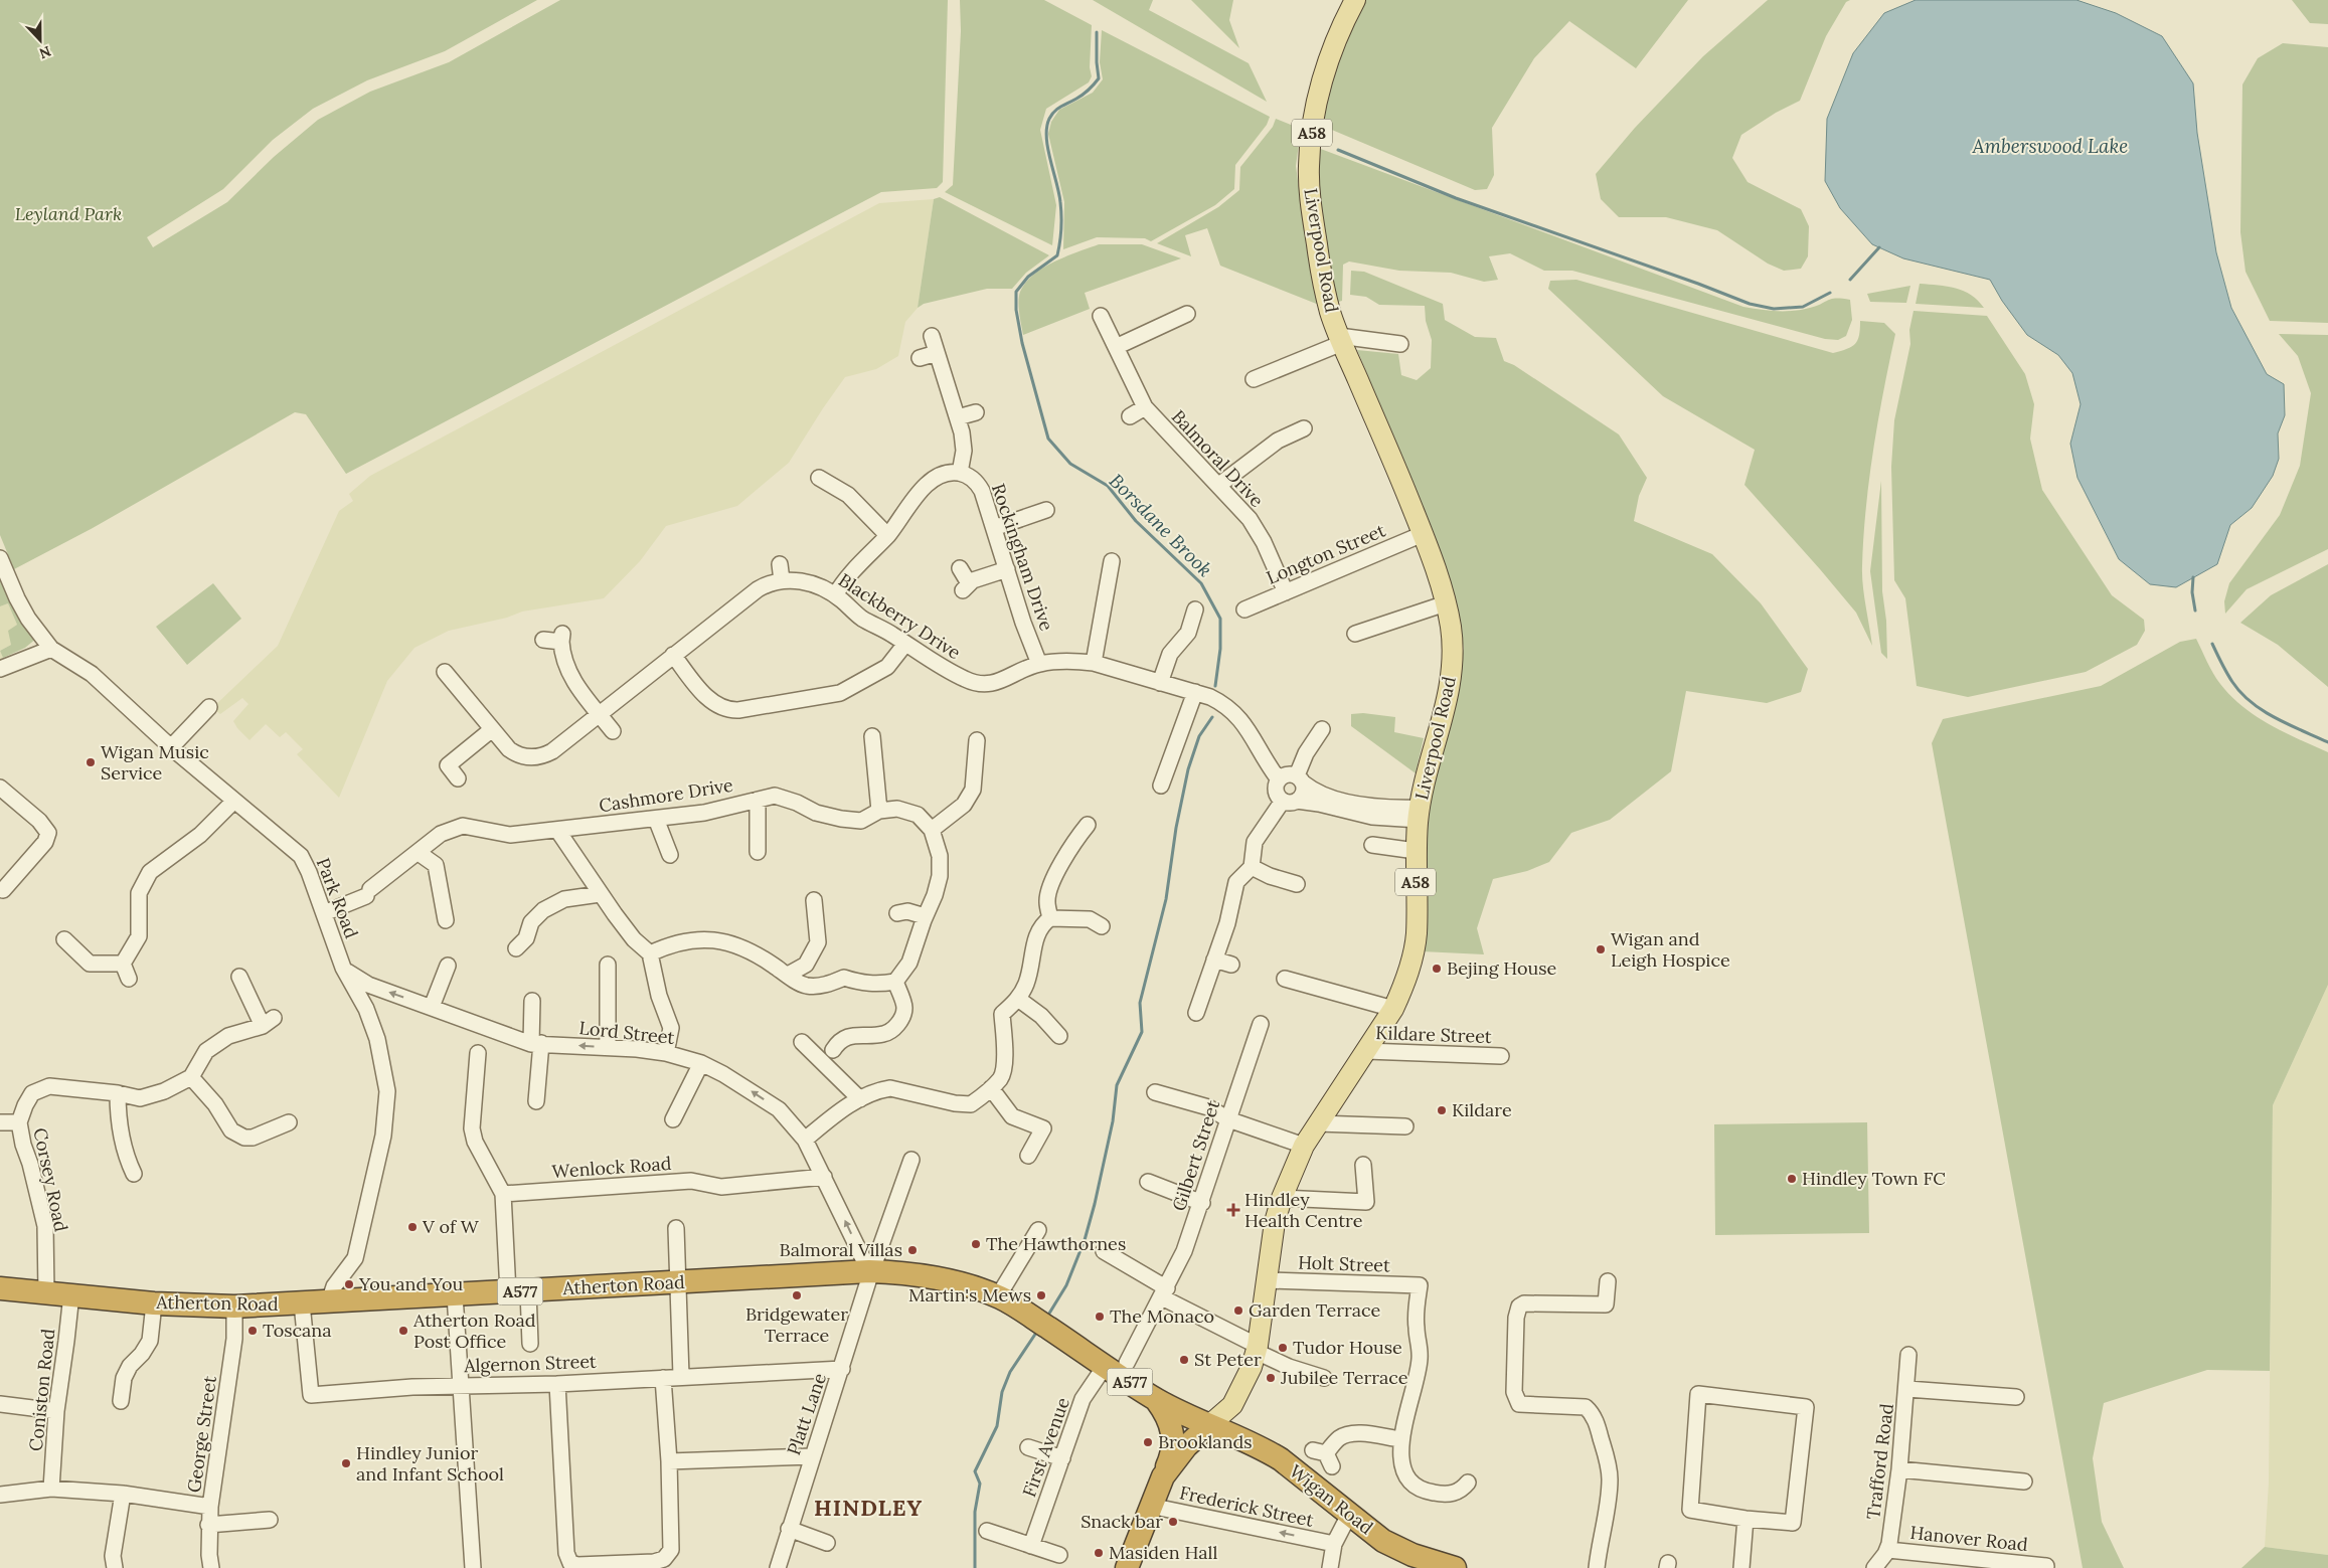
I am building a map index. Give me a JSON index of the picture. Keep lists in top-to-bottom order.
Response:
{
  "streets": {
    "highway": [
      "A58",
      "Atherton Road",
      "A577",
      "Wigan Road"
    ],
    "main road": ["Liverpool Road"],
    "street": [
      "Balmoral Drive",
      "Longton Street",
      "Rockingham Drive",
      "Blackberry Drive",
      "Cashmore Drive",
      "Park Road",
      "Lord Street",
      "Kildare Street",
      "Gilbert Street",
      "Wenlock Road",
      "Corsey Road",
      "Holt Street",
      "Algernon Street",
      "Coniston Road",
      "Platt Lane",
      "George Street",
      "First Avenue",
      "Trafford Road",
      "Frederick Street",
      "Hanover Road"
    ]
  },
  "crossings": [
    ["A58", "Liverpool Road"],
    ["A58", "Atherton Road"],
    ["A58", "Wigan Road"],
    ["A58", "Frederick Street"],
    ["Liverpool Road", "Longton Street"],
    ["Liverpool Road", "Kildare Street"],
    ["Liverpool Road", "Holt Street"],
    ["Liverpool Road", "Atherton Road"],
    ["Liverpool Road", "Wigan Road"],
    ["Balmoral Drive", "Longton Street"],
    ["Rockingham Drive", "Blackberry Drive"],
    ["Cashmore Drive", "Park Road"],
    ["Park Road", "Lord Street"],
    ["Park Road", "Atherton Road"],
    ["Lord Street", "Wenlock Road"],
    ["Lord Street", "Atherton Road"],
    ["Lord Street", "Platt Lane"],
    ["Gilbert Street", "Atherton Road"],
    ["Gilbert Street", "First Avenue"],
    ["Corsey Road", "Atherton Road"],
    ["Atherton Road", "Algernon Street"],
    ["Atherton Road", "Coniston Road"],
    ["Atherton Road", "Platt Lane"],
    ["Atherton Road", "George Street"],
    ["Atherton Road", "First Avenue"],
    ["Atherton Road", "Wigan Road"],
    ["Algernon Street", "Platt Lane"],
    ["Trafford Road", "Hanover Road"]
  ],
  "one_way": ["Lord Street", "Frederick Street"],
  "districts": ["HINDLEY"],
  "water": ["Amberswood Lake", "Borsdane Brook"],
  "parks": ["Leyland Park"],
  "places": {
    "other": [
      "Wigan Music Service",
      "Wigan and Leigh Hospice",
      "Bejing House",
      "Kildare",
      "Hindley Town FC",
      "V of W",
      "The Hawthornes",
      "Balmoral Villas",
      "You and You",
      "Bridgewater Terrace",
      "Martin's Mews",
      "Garden Terrace",
      "The Monaco",
      "Toscana",
      "Atherton Road Post Office",
      "Tudor House",
      "St Peter",
      "Jubilee Terrace",
      "Brooklands",
      "Hindley Junior and Infant School",
      "Snack bar",
      "Masiden Hall"
    ],
    "health": ["Hindley Health Centre"]
  },
  "north": "bottom"
}
